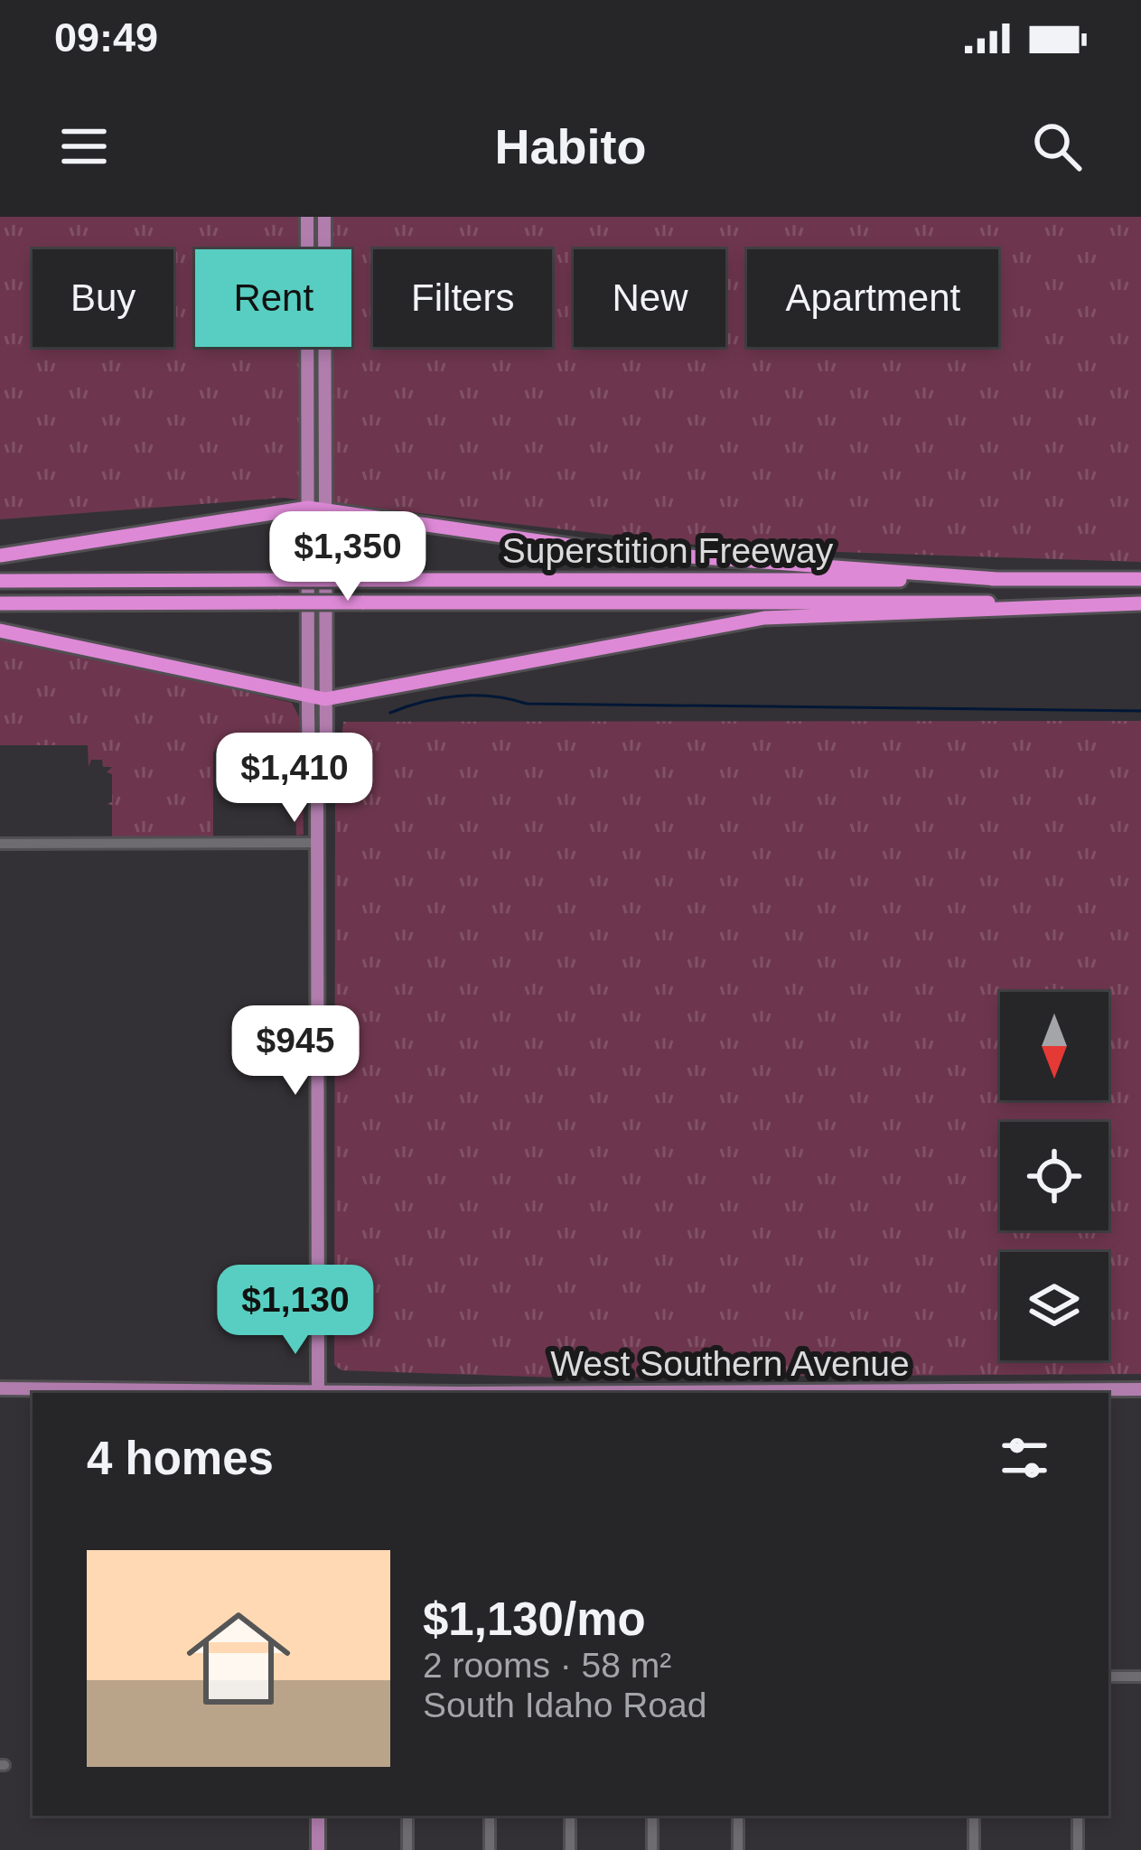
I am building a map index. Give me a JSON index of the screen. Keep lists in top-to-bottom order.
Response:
{
  "streets": {
    "highway": ["Superstition Freeway"],
    "main road": ["West Southern Avenue"]
  },
  "north": "bottom",
  "page": {
    "status": "09:49",
    "header": "Habito",
    "chip": [
      "Buy",
      "Rent",
      "Filters",
      "New",
      "Apartment"
    ],
    "price": [
      "$1,350",
      "$1,410",
      "$945",
      "$1,130"
    ],
    "heading": "4 homes",
    "list": [
      {
        "name": "$1,130/mo",
        "note": "2 rooms · 58 m² · South Idaho Road"
      }
    ]
  }
}
